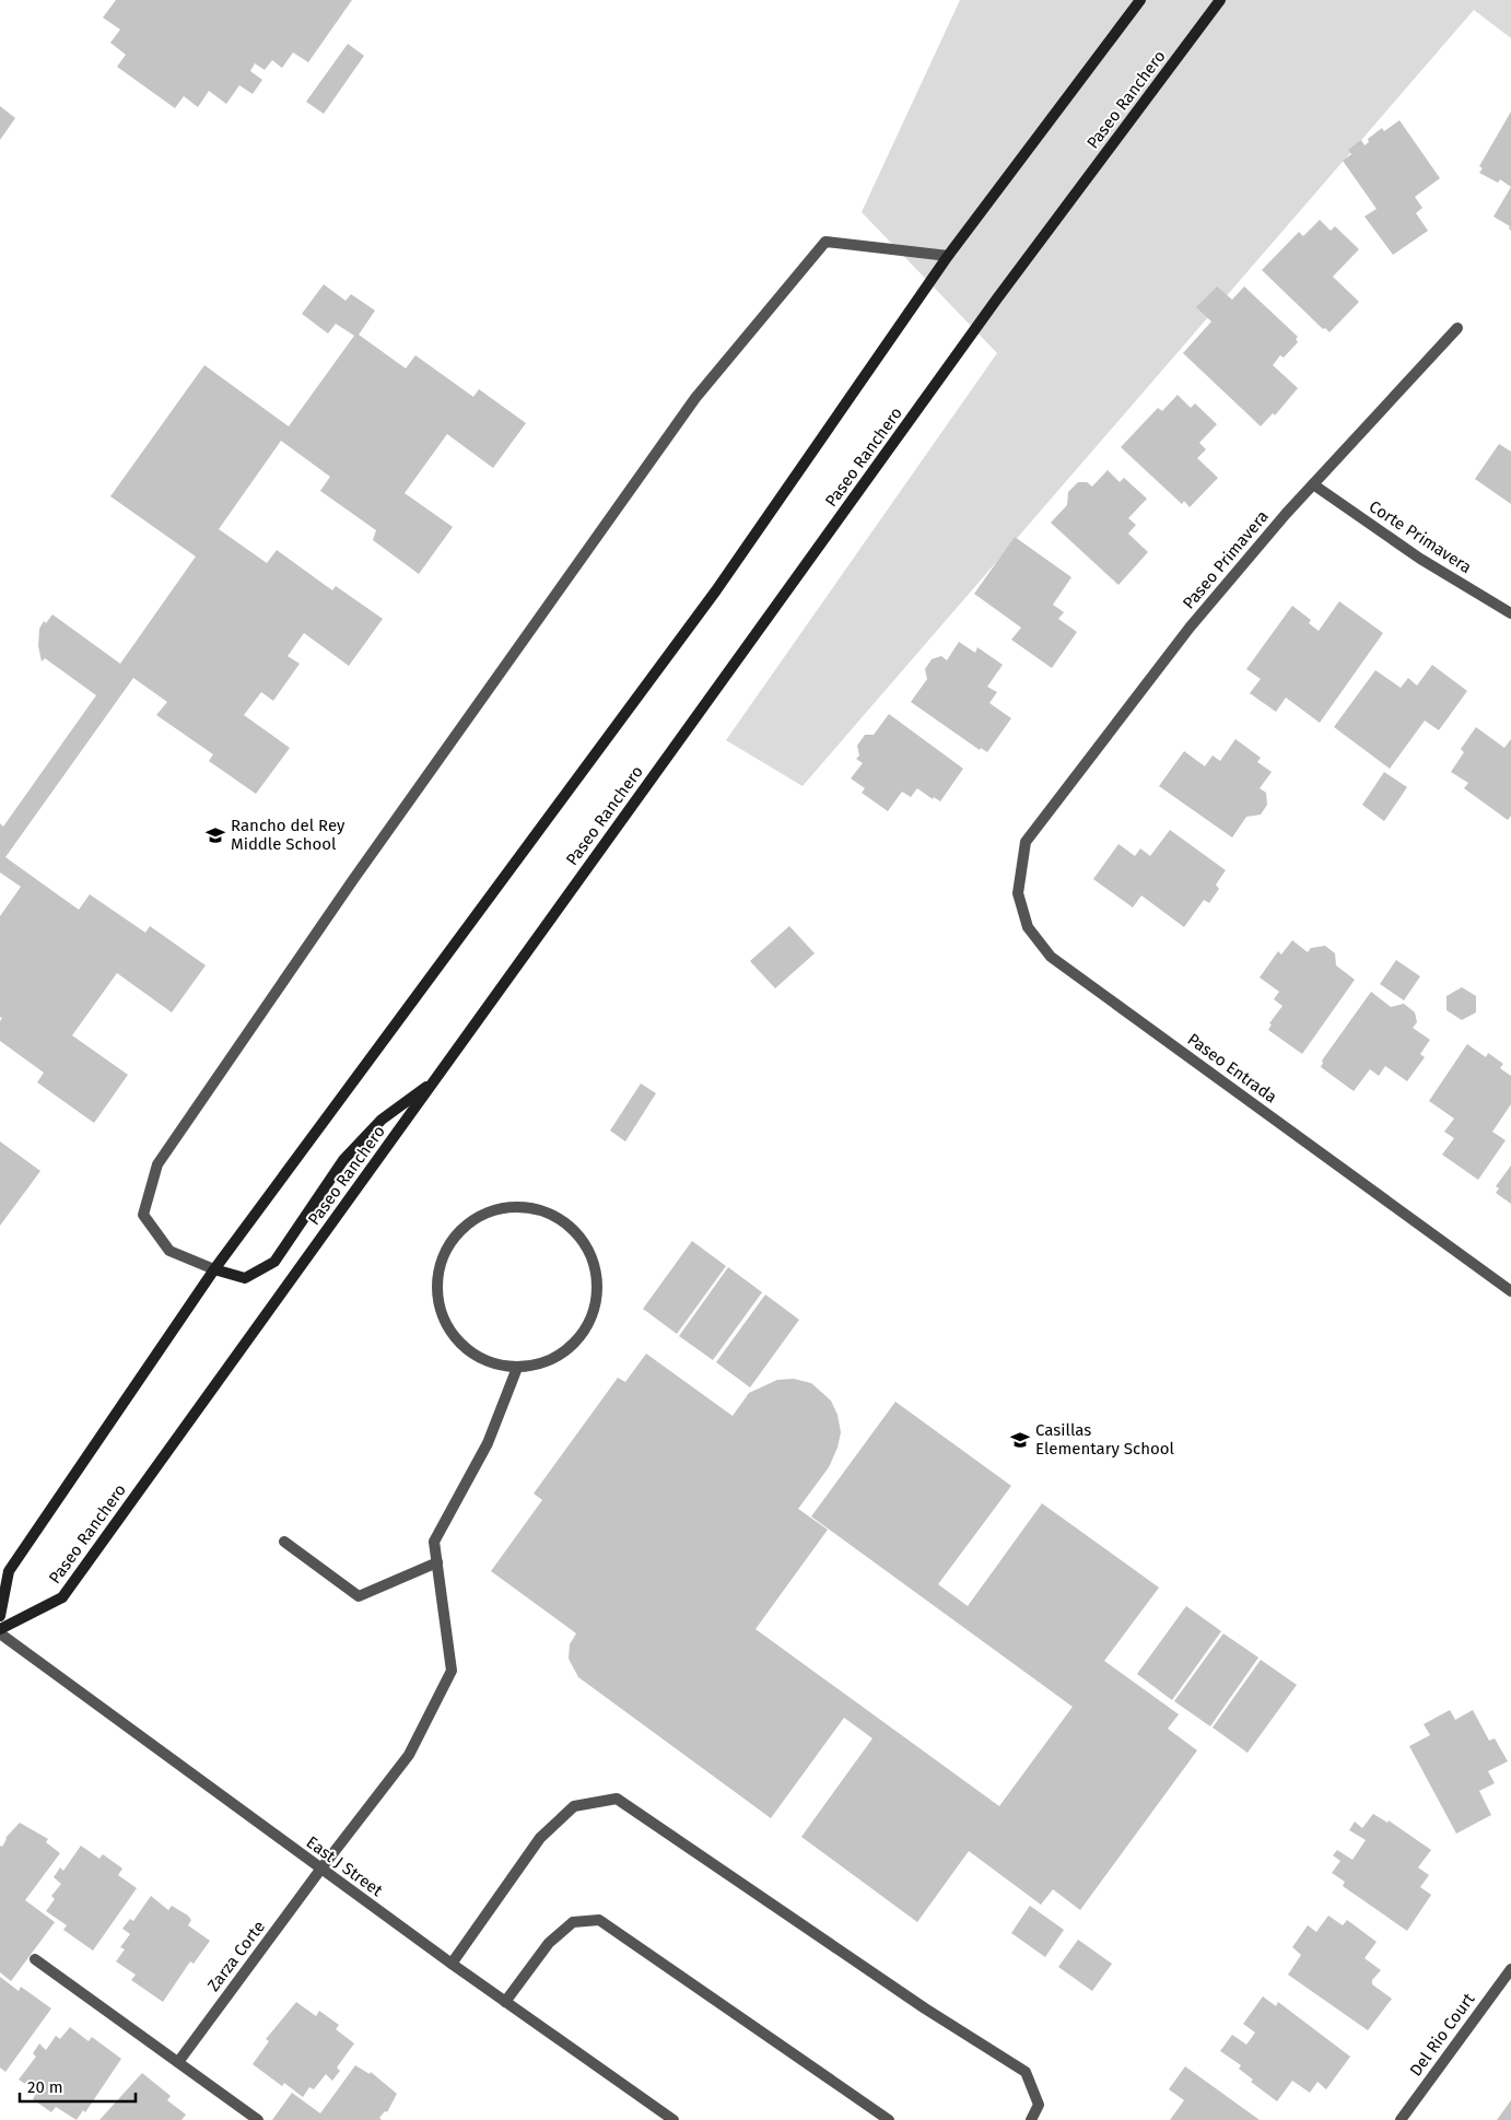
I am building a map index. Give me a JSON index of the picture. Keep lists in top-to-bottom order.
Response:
{
  "streets": {
    "main road": ["Paseo Ranchero"],
    "street": [
      "Corte Primavera",
      "Paseo Primavera",
      "Paseo Entrada",
      "East J Street",
      "Zarza Corte",
      "Del Rio Court"
    ]
  },
  "crossings": [
    ["Paseo Ranchero", "East J Street"],
    ["Corte Primavera", "Paseo Primavera"],
    ["Paseo Primavera", "Paseo Entrada"],
    ["East J Street", "Zarza Corte"]
  ],
  "places": {
    "school or university": ["Rancho del Rey Middle School", "Casillas Elementary School"]
  },
  "scale_bar": "20 m"
}
